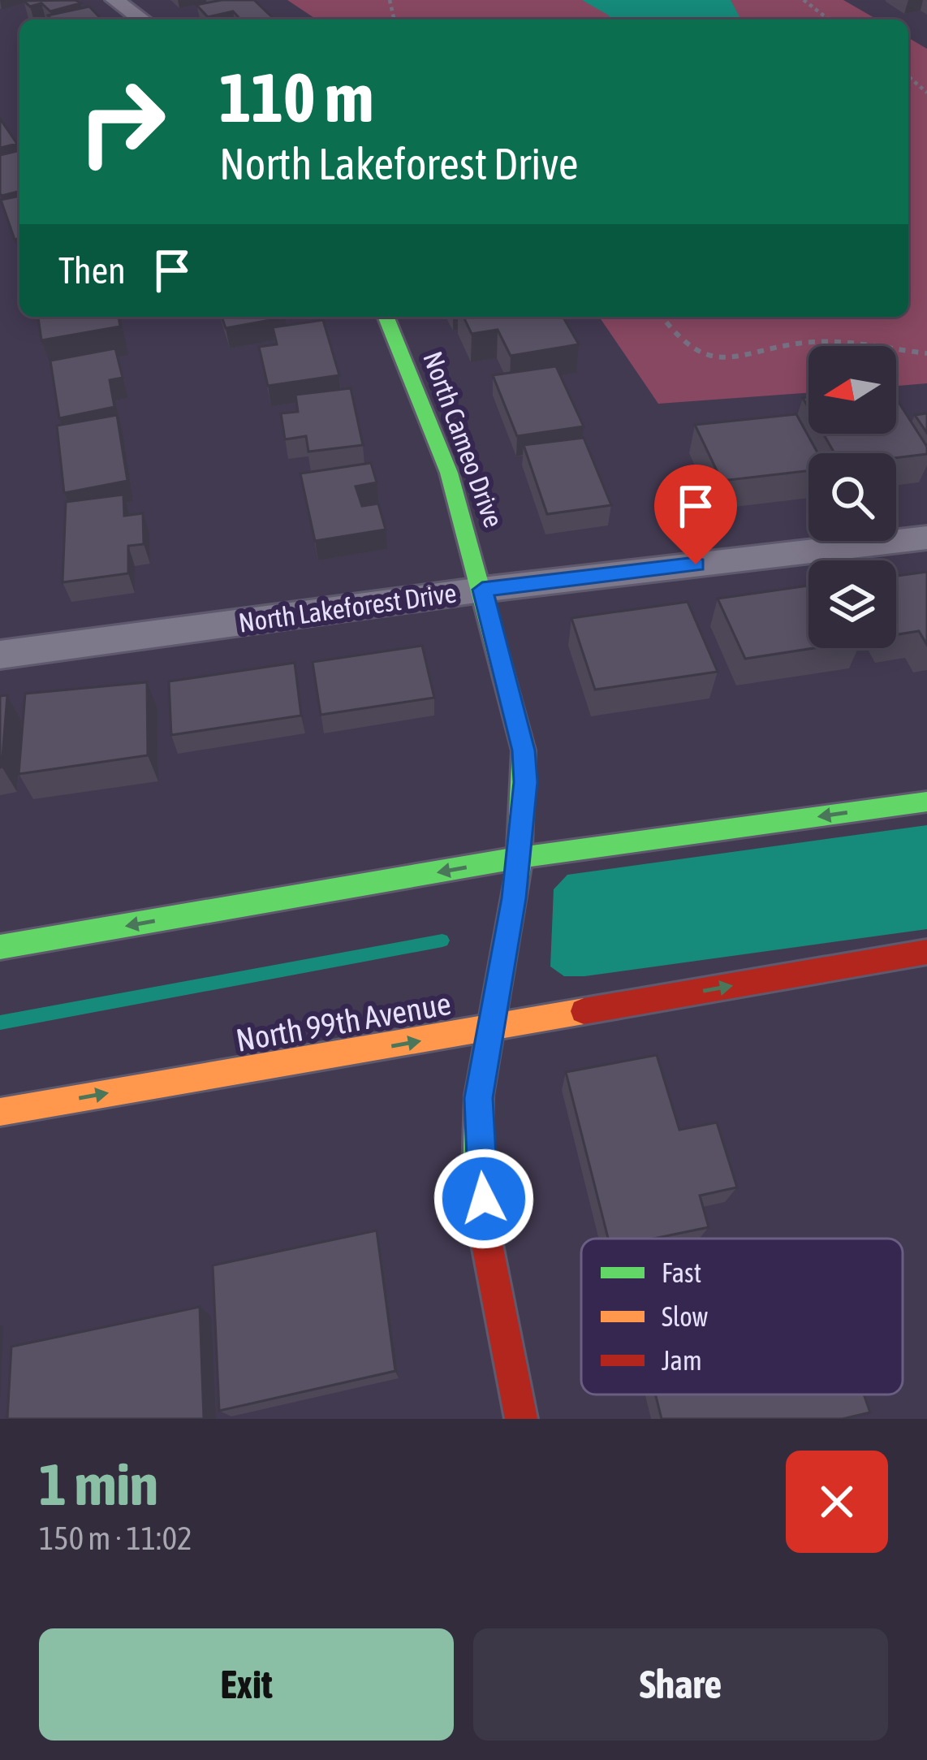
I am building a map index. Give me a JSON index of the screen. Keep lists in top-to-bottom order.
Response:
{
  "streets": {
    "main road": ["North Cameo Drive", "North 99th Avenue"],
    "street": ["North Lakeforest Drive"]
  },
  "crossings": [
    ["North Cameo Drive", "North Lakeforest Drive"],
    ["North Cameo Drive", "North 99th Avenue"]
  ],
  "legend": ["Fast", "Slow", "Jam"],
  "north": "left",
  "page": {
    "turn": ["110 m", "North Lakeforest Drive"],
    "then": "Then",
    "heading": ["1 min", "150 m · 11:02"],
    "buttons": ["Exit", "Share"]
  }
}
